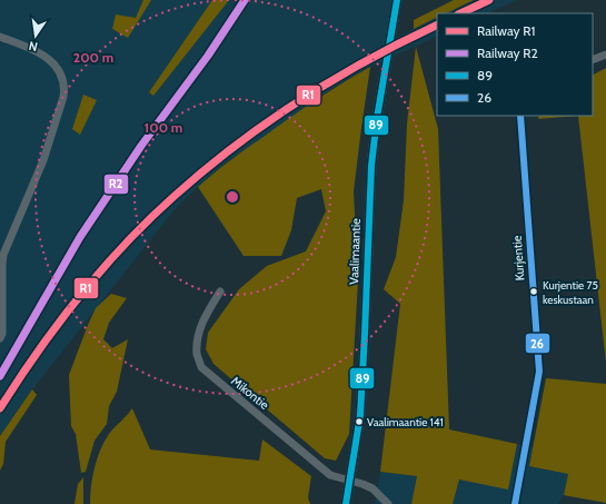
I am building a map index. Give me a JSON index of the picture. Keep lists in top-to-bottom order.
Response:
{
  "streets": {
    "main road": ["Vaalimaantie"],
    "street": ["Kurjentie", "Mikontie"]
  },
  "crossings": [
    ["Vaalimaantie", "Mikontie"]
  ],
  "places": ["Kurjentie 75 keskustaan", "Vaalimaantie 141"],
  "lines": [
    "rail line R1",
    "rail line R2",
    "transit line 89",
    "transit line 26"
  ],
  "legend": [
    "Railway R1",
    "Railway R2",
    "89",
    "26"
  ],
  "north": "bottom",
  "rings": ["200 m", "100 m"]
}
